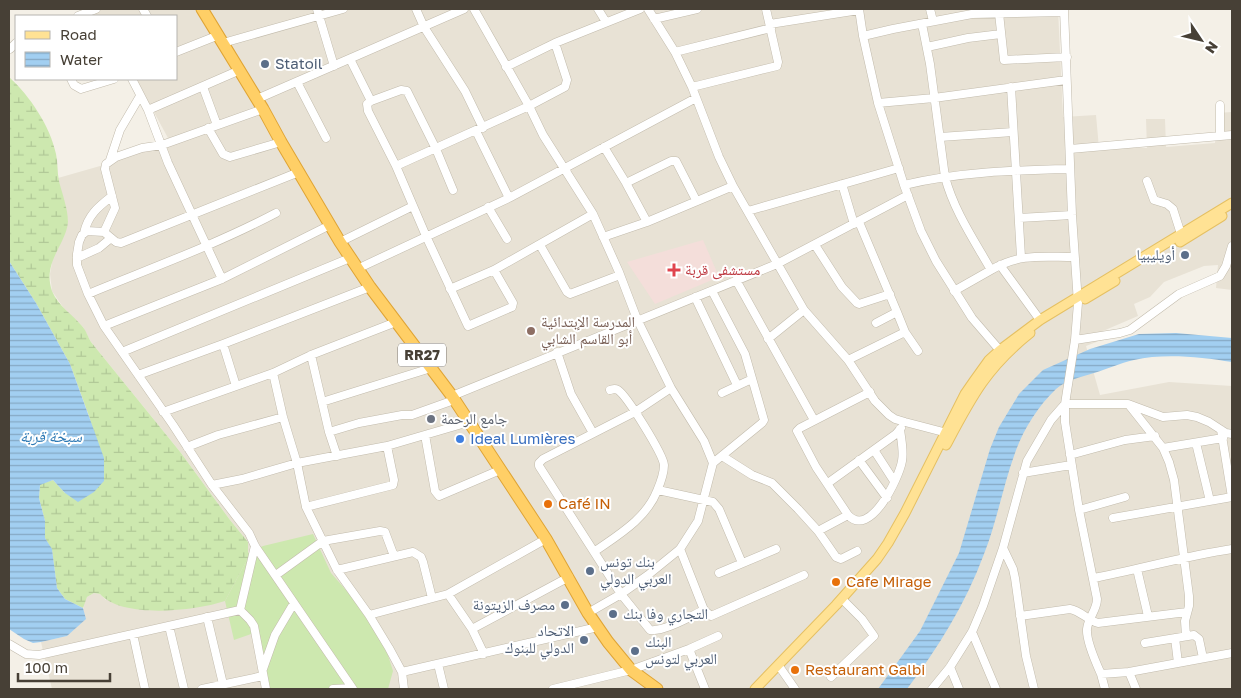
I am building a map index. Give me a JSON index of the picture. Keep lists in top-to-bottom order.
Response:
{
  "streets": {
    "highway": ["RR27"]
  },
  "water": ["سبخة قربة"],
  "places": {
    "other": [
      "Statoil",
      "أويليبيا",
      "المدرسة الإبتدائية أبو القاسم الشابي",
      "جامع الرحمة",
      "Ideal Lumières",
      "Café IN",
      "بنك تونس العربي الدولي",
      "Cafe Mirage",
      "مصرف الزيتونة",
      "التجاري وفا بنك",
      "الاتحاد الدولي للبنوك",
      "البنك العربي لتونس",
      "Restaurant Galbi"
    ],
    "health": ["مستشفى قربة"]
  },
  "legend": ["Road", "Water"],
  "scale_bar": "100 m",
  "north": "bottom right"
}
